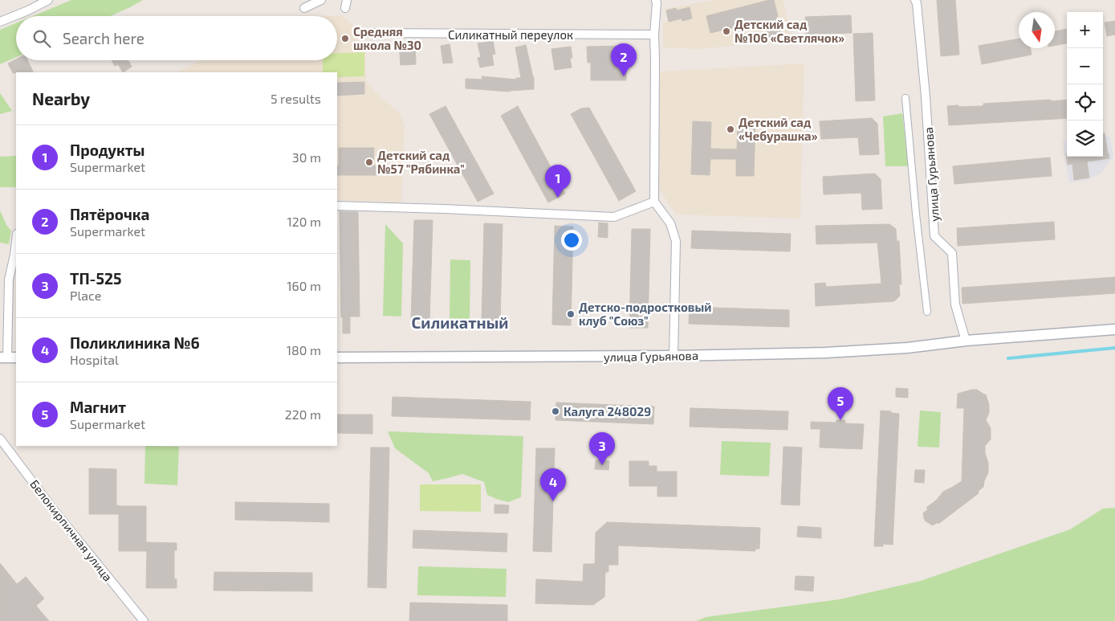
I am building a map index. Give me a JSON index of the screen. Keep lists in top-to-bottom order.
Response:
{
  "streets": {
    "street": ["Силикатный переулок", "улица Гурьянова", "Белокирпичная улица"]
  },
  "districts": ["Силикатный"],
  "places": [
    "Детский сад №106 «Светлячок»",
    "Средняя школа №30",
    "Детский сад «Чебурашка»",
    "Детский сад №57 \"Рябинка\"",
    "Детско-подростковый клуб \"Союз\"",
    "Калуга 248029"
  ],
  "north": "bottom",
  "page": {
    "map_buttons": ["+", "−"],
    "search": "Search here",
    "pins": [
      "2",
      "1",
      "5",
      "3",
      "4"
    ],
    "heading": ["Nearby", "5 results"],
    "list": [
      {
        "mark": "1",
        "name": "Продукты",
        "note": "Supermarket",
        "value": "30 m"
      },
      {
        "mark": "2",
        "name": "Пятёрочка",
        "note": "Supermarket",
        "value": "120 m"
      },
      {
        "mark": "3",
        "name": "ТП-525",
        "note": "Place",
        "value": "160 m"
      },
      {
        "mark": "4",
        "name": "Поликлиника №6",
        "note": "Hospital",
        "value": "180 m"
      },
      {
        "mark": "5",
        "name": "Магнит",
        "note": "Supermarket",
        "value": "220 m"
      }
    ]
  }
}
